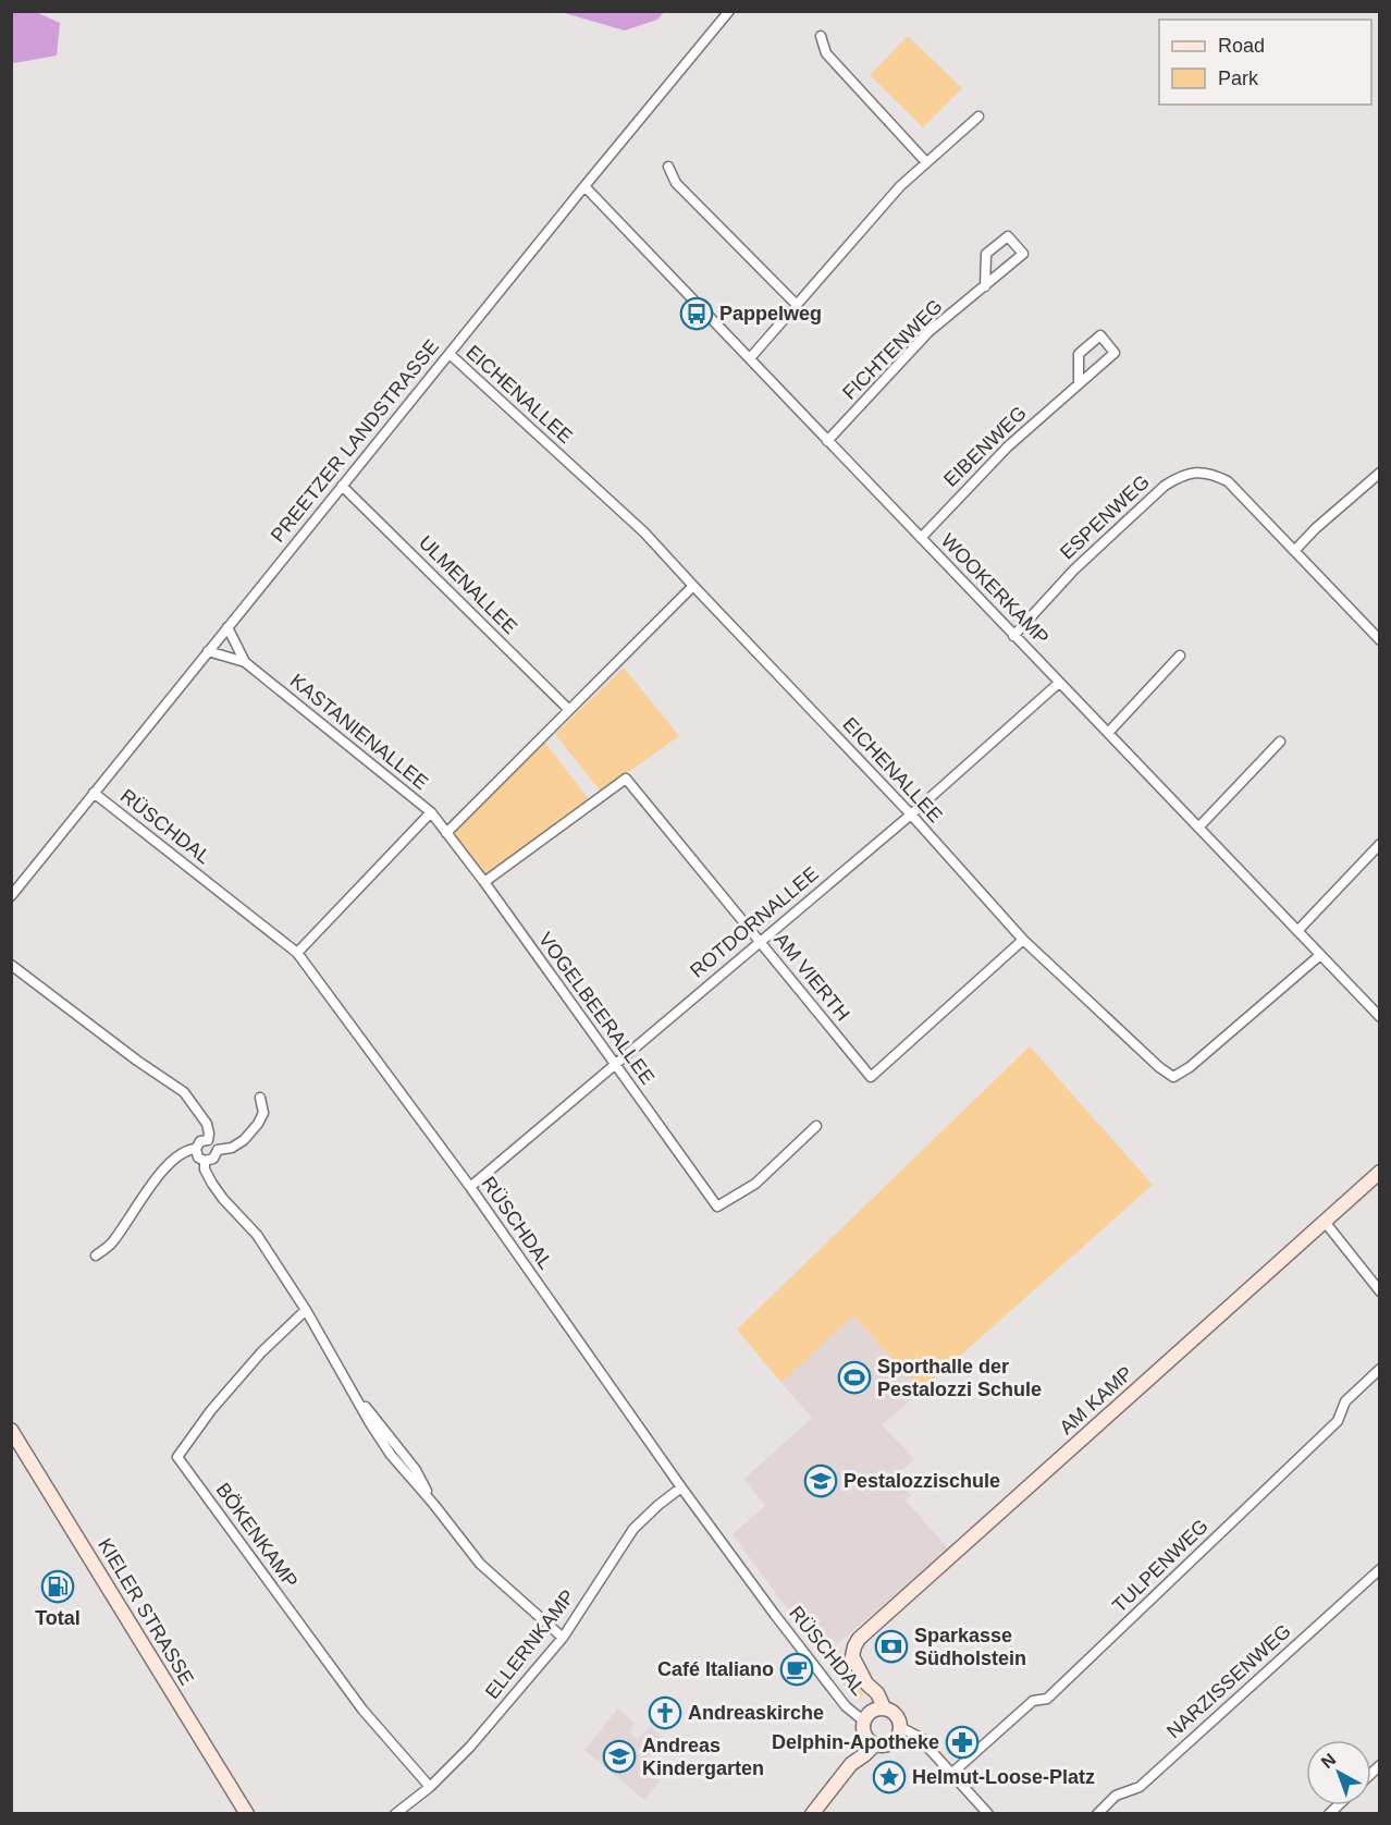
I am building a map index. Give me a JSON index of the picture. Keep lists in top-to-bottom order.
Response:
{
  "streets": {
    "street": [
      "FICHTENWEG",
      "EICHENALLEE",
      "PREETZER LANDSTRASSE",
      "EIBENWEG",
      "ESPENWEG",
      "ULMENALLEE",
      "WOOKERKAMP",
      "KASTANIENALLEE",
      "RÜSCHDAL",
      "ROTDORNALLEE",
      "AM VIERTH",
      "VOGELBEERALLEE",
      "AM KAMP",
      "BÖKENKAMP",
      "TULPENWEG",
      "KIELER STRASSE",
      "ELLERNKAMP",
      "NARZISSENWEG"
    ]
  },
  "crossings": [
    ["FICHTENWEG", "WOOKERKAMP"],
    ["EICHENALLEE", "PREETZER LANDSTRASSE"],
    ["EICHENALLEE", "WOOKERKAMP"],
    ["EICHENALLEE", "ROTDORNALLEE"],
    ["EICHENALLEE", "AM VIERTH"],
    ["PREETZER LANDSTRASSE", "ULMENALLEE"],
    ["PREETZER LANDSTRASSE", "WOOKERKAMP"],
    ["PREETZER LANDSTRASSE", "KASTANIENALLEE"],
    ["PREETZER LANDSTRASSE", "RÜSCHDAL"],
    ["EIBENWEG", "WOOKERKAMP"],
    ["ESPENWEG", "WOOKERKAMP"],
    ["WOOKERKAMP", "ROTDORNALLEE"],
    ["KASTANIENALLEE", "VOGELBEERALLEE"],
    ["RÜSCHDAL", "ROTDORNALLEE"],
    ["RÜSCHDAL", "AM KAMP"],
    ["RÜSCHDAL", "ELLERNKAMP"],
    ["ROTDORNALLEE", "AM VIERTH"],
    ["ROTDORNALLEE", "VOGELBEERALLEE"],
    ["AM VIERTH", "VOGELBEERALLEE"],
    ["BÖKENKAMP", "ELLERNKAMP"]
  ],
  "places": {
    "bus stop": ["Pappelweg"],
    "sports": ["Sporthalle der Pestalozzi Schule"],
    "school or university": ["Pestalozzischule", "Andreas Kindergarten"],
    "fuel station": ["Total"],
    "bank": ["Sparkasse Südholstein"],
    "cafe": ["Café Italiano"],
    "church": ["Andreaskirche"],
    "pharmacy": ["Delphin-Apotheke"],
    "place": ["Helmut-Loose-Platz"]
  },
  "legend": ["Road", "Park"],
  "north": "top left"
}
